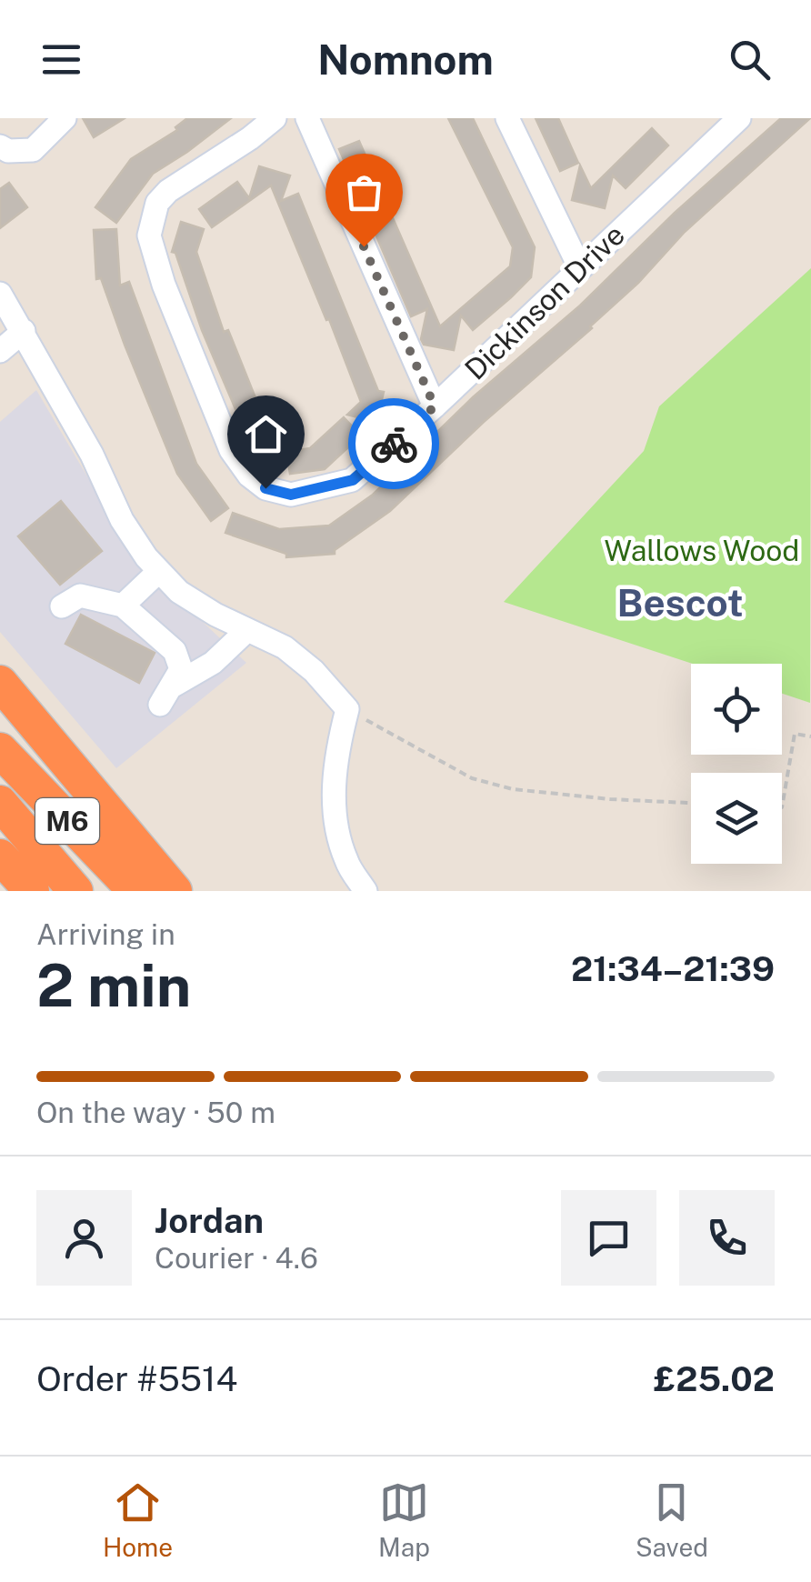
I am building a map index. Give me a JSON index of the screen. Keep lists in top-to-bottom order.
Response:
{
  "streets": {
    "highway": ["M6"],
    "street": ["Dickinson Drive"]
  },
  "districts": ["Bescot"],
  "parks": ["Wallows Wood"],
  "page": {
    "header": "Nomnom",
    "heading": ["2 min", "Arriving in", "21:34–21:39"],
    "panel": [
      "Jordan",
      "Courier · 4.6",
      "Order #5514",
      "£25.02"
    ],
    "bar": "On the way · 50 m",
    "tabs": ["Home", "Map", "Saved"]
  }
}
